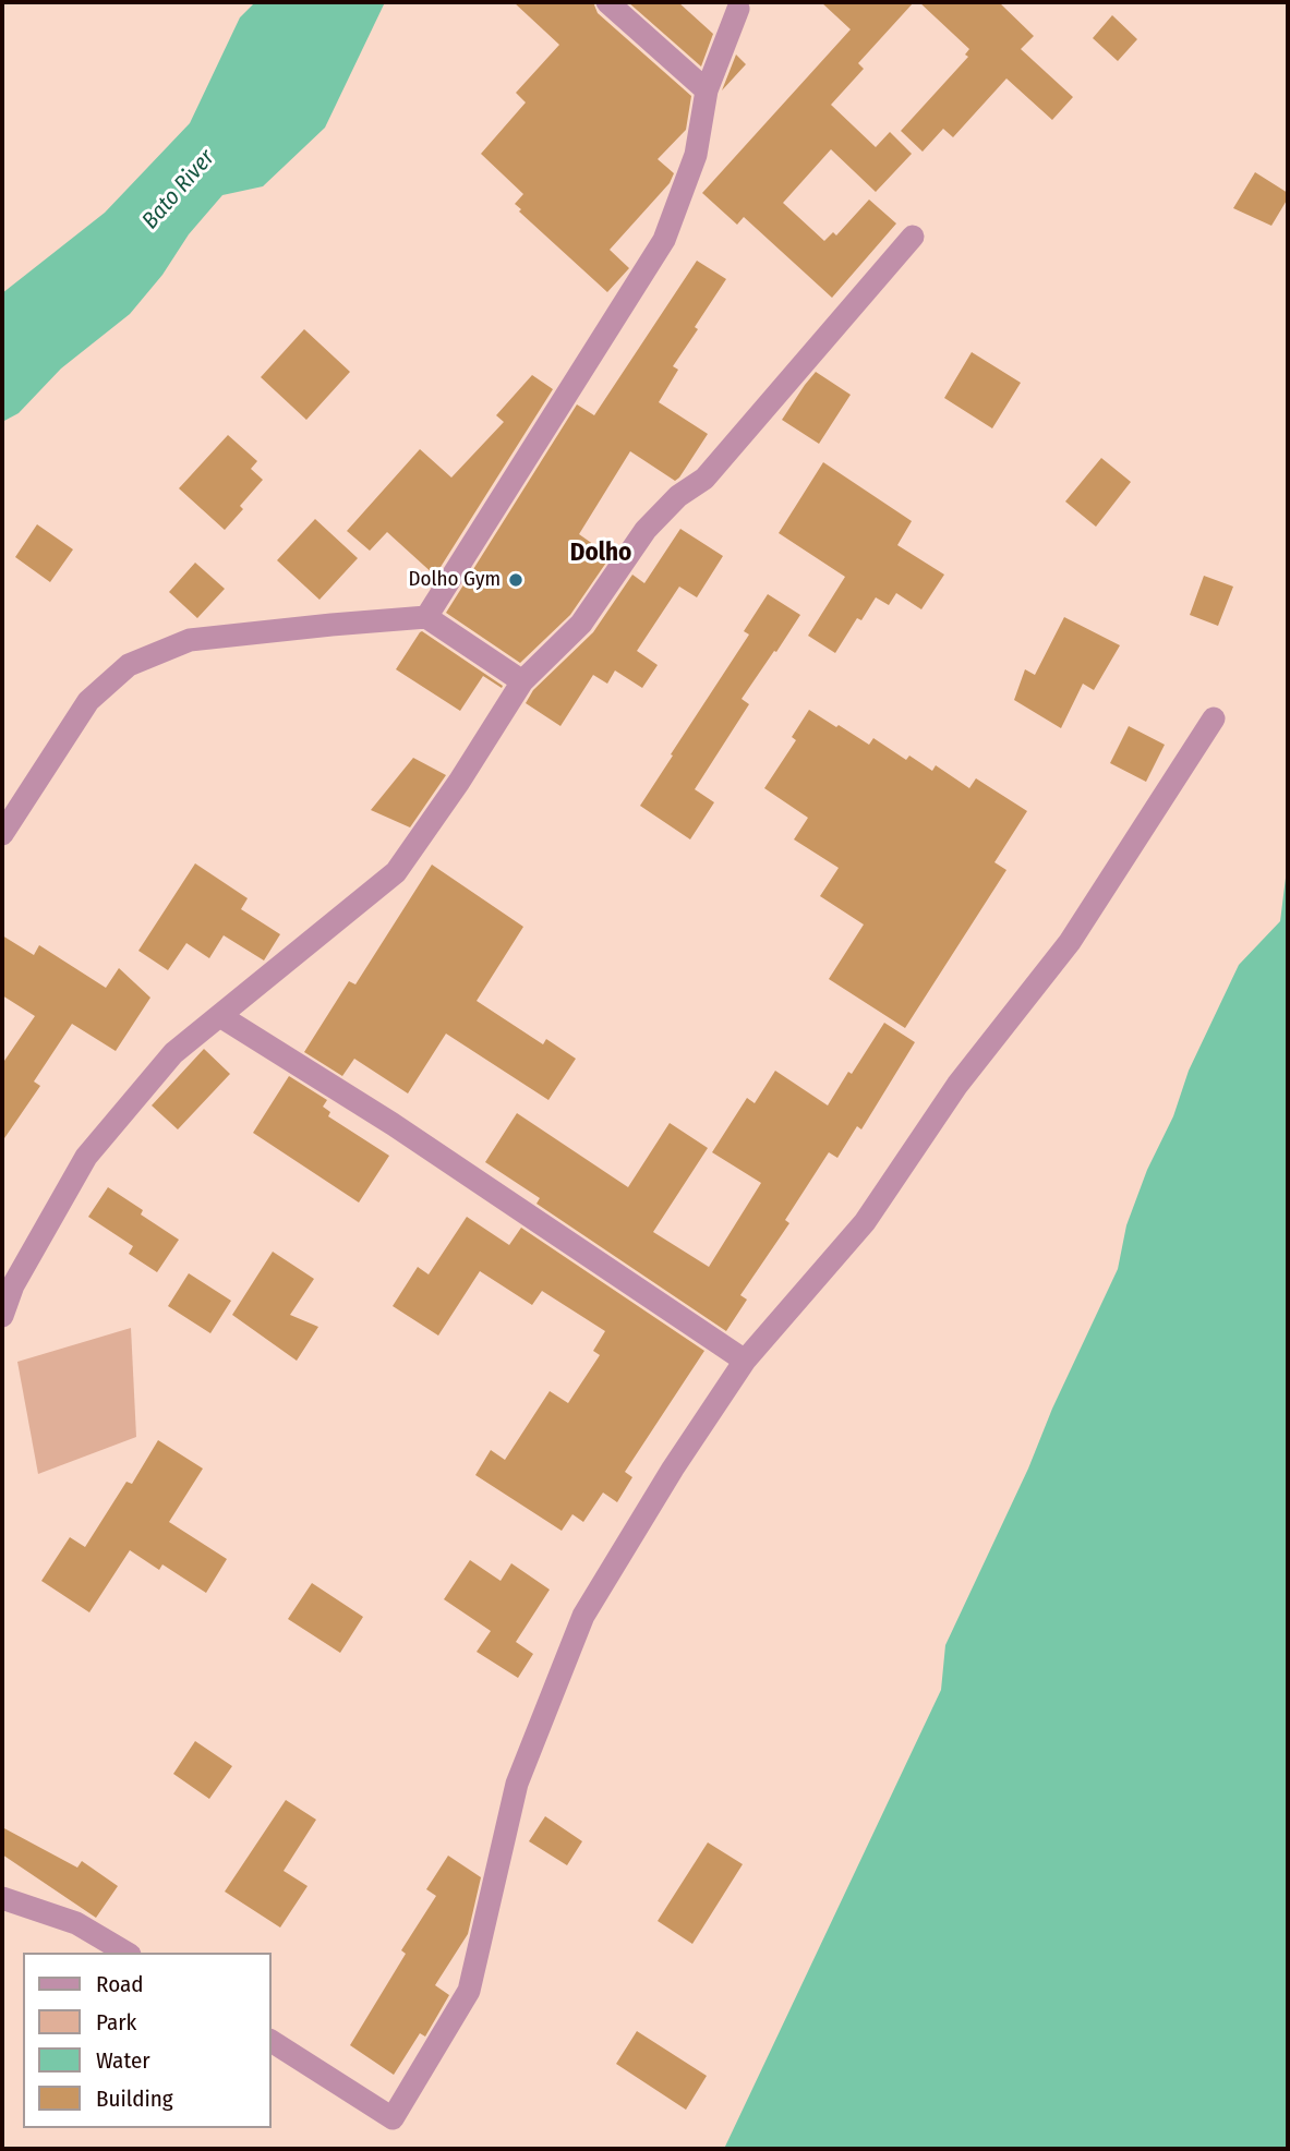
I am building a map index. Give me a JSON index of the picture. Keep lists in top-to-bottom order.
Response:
{
  "districts": ["Dolho"],
  "water": ["Bato River"],
  "places": ["Dolho Gym"],
  "legend": [
    "Road",
    "Park",
    "Water",
    "Building"
  ]
}
